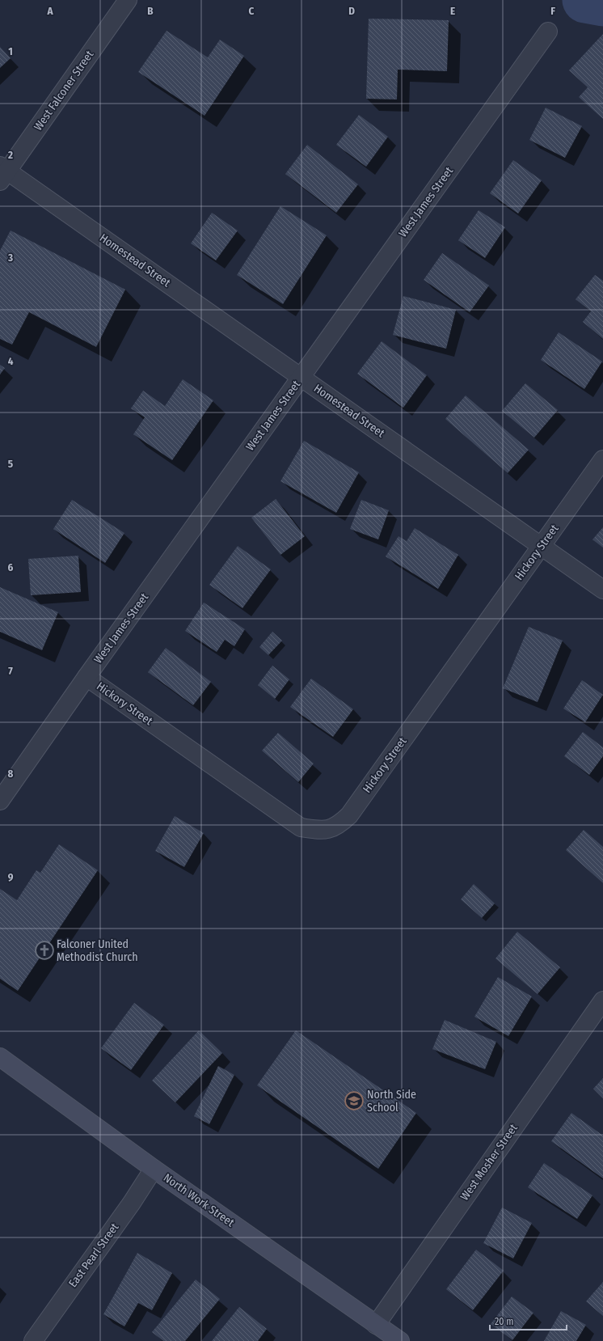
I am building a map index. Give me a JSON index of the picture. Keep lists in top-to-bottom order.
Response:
{
  "streets": {
    "street": [
      "West Falconer Street",
      "West James Street",
      "Homestead Street",
      "Hickory Street",
      "West Mosher Street",
      "North Work Street",
      "East Pearl Street"
    ]
  },
  "crossings": [
    ["West Falconer Street", "Homestead Street"],
    ["West James Street", "Homestead Street"],
    ["West James Street", "Hickory Street"],
    ["Homestead Street", "Hickory Street"],
    ["West Mosher Street", "North Work Street"],
    ["North Work Street", "East Pearl Street"]
  ],
  "places": {
    "church": ["Falconer United Methodist Church"],
    "school or university": ["North Side School"]
  },
  "scale_bar": "20 m",
  "grid": {
    "columns": [
      "A",
      "B",
      "C",
      "D",
      "E",
      "F"
    ],
    "rows": [
      "1",
      "2",
      "3",
      "4",
      "5",
      "6",
      "7",
      "8",
      "9"
    ]
  }
}
